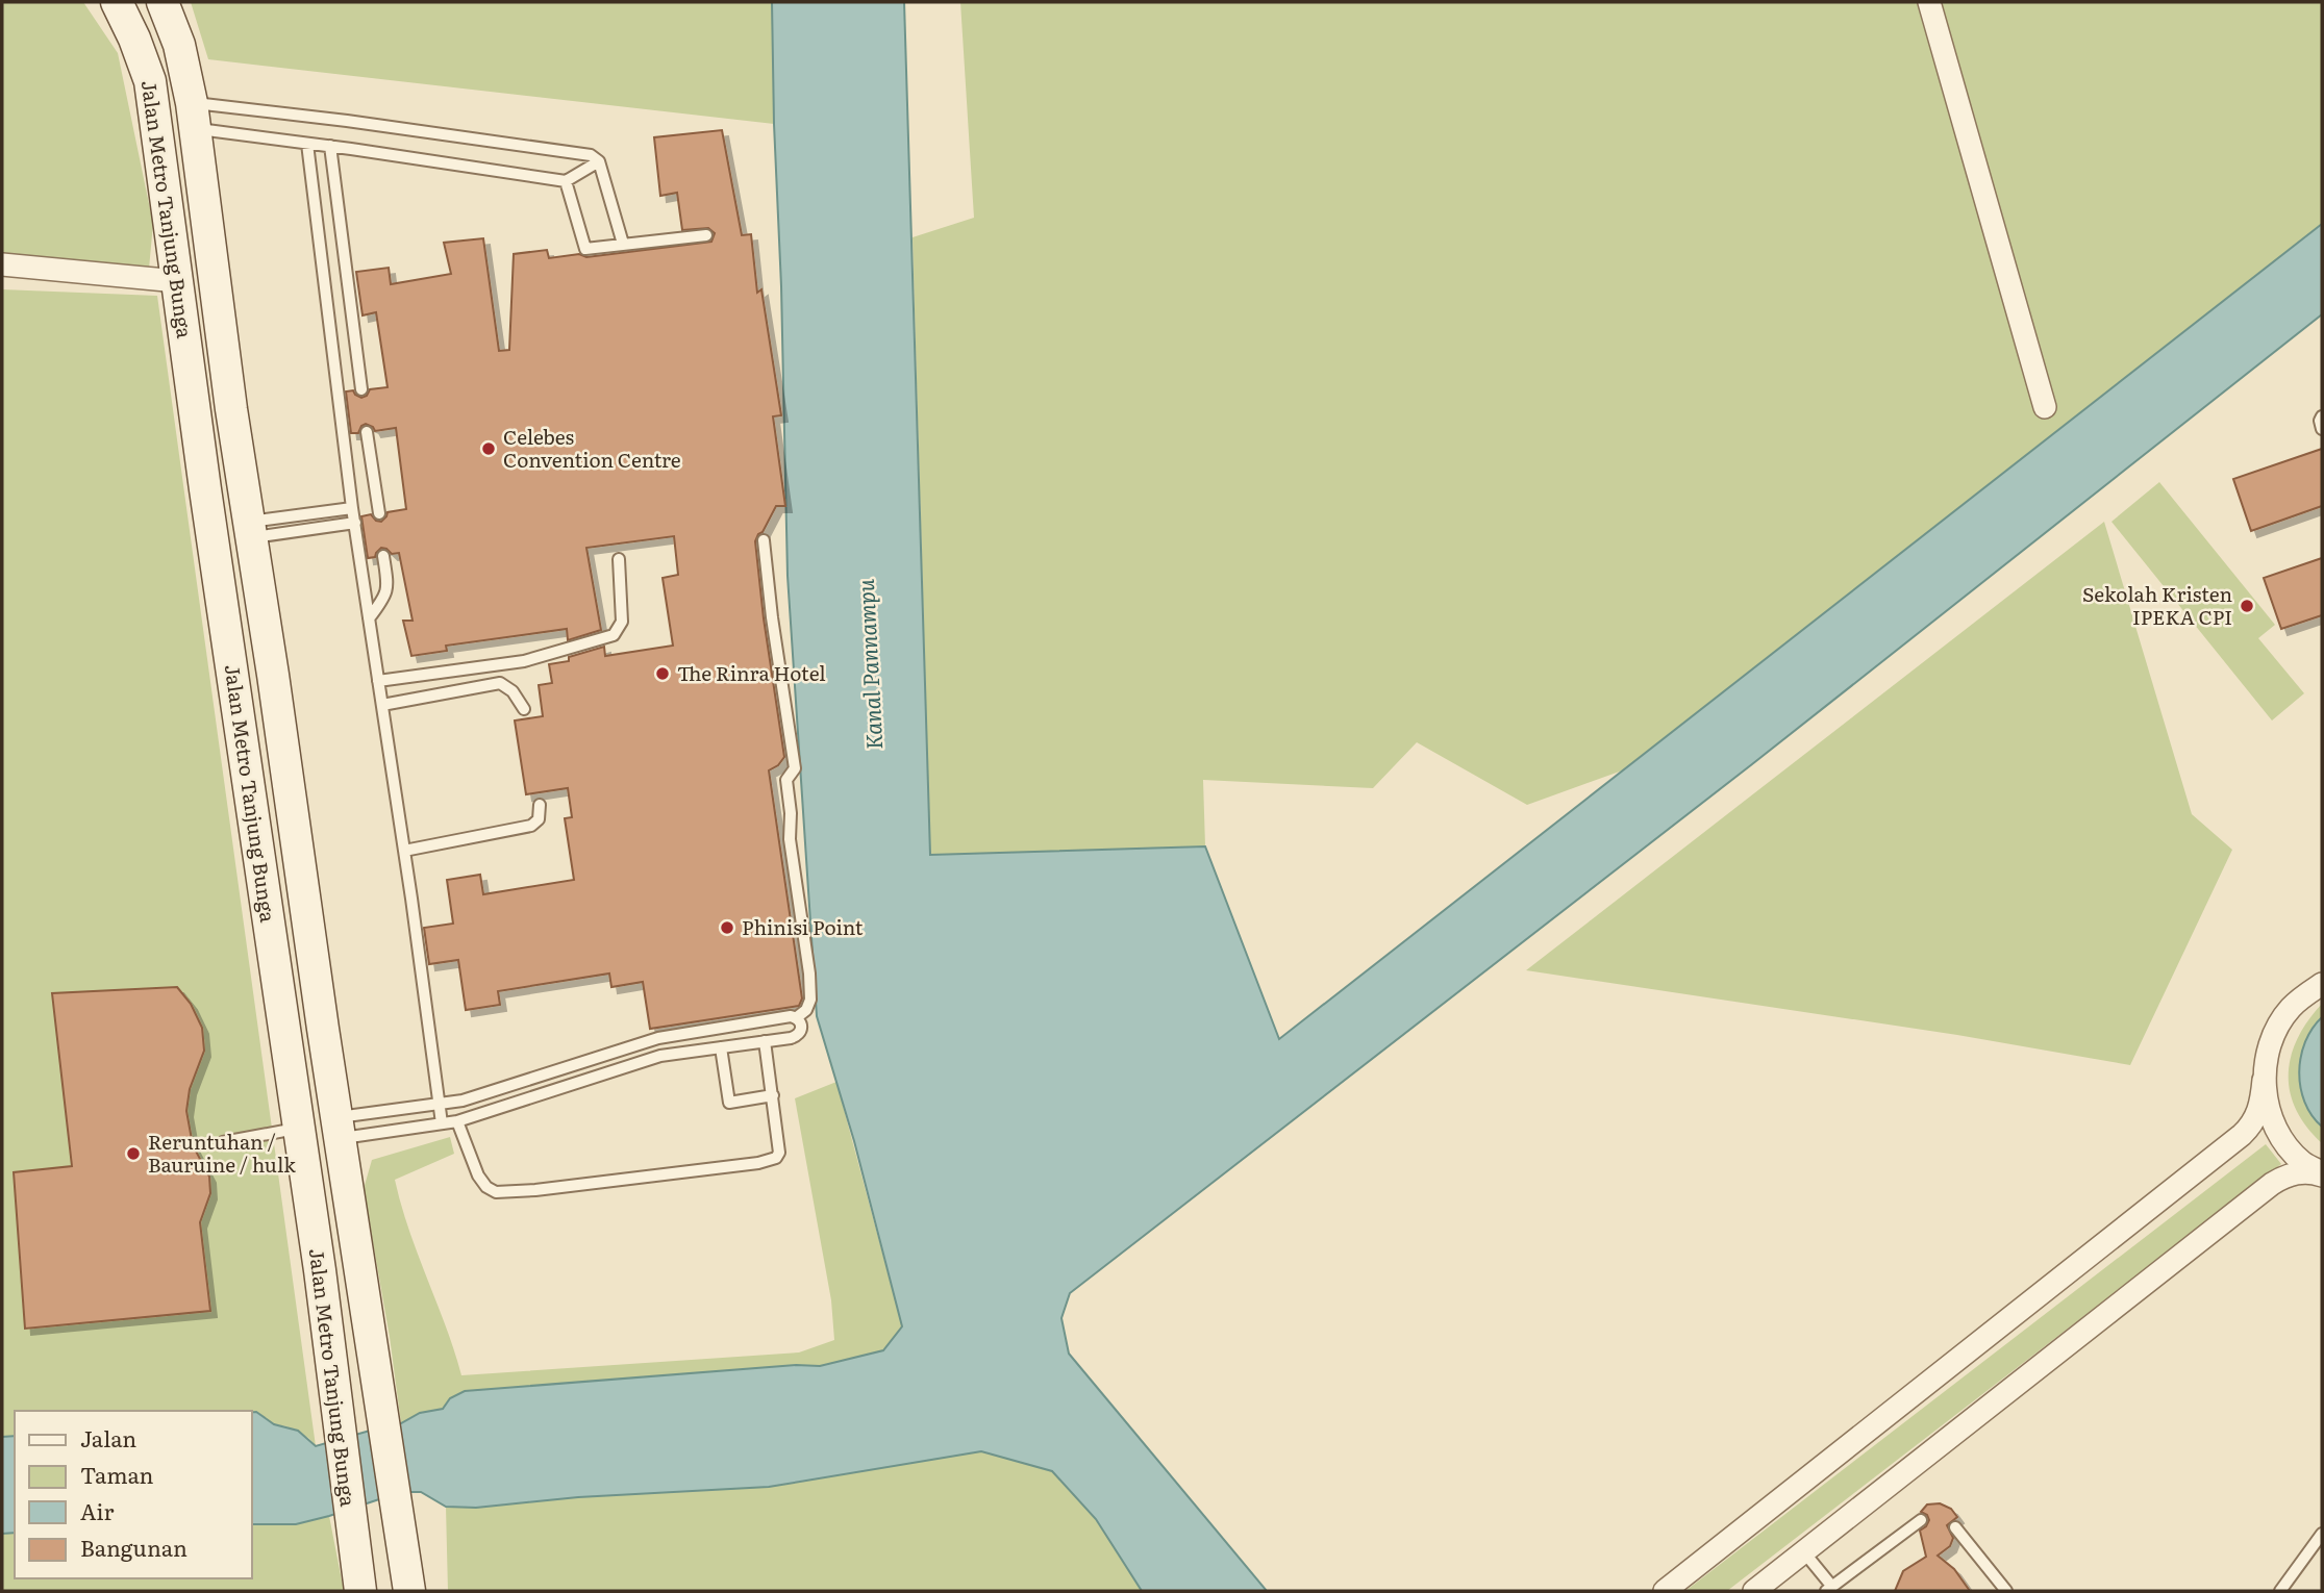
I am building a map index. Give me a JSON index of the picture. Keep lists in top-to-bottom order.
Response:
{
  "streets": {
    "main road": ["Jalan Metro Tanjung Bunga"]
  },
  "water": ["Kanal Pannampu"],
  "places": [
    "Celebes Convention Centre",
    "Sekolah Kristen IPEKA CPI",
    "The Rinra Hotel",
    "Phinisi Point",
    "Reruntuhan / Bauruine / hulk"
  ],
  "legend": [
    "Jalan",
    "Taman",
    "Air",
    "Bangunan"
  ]
}
